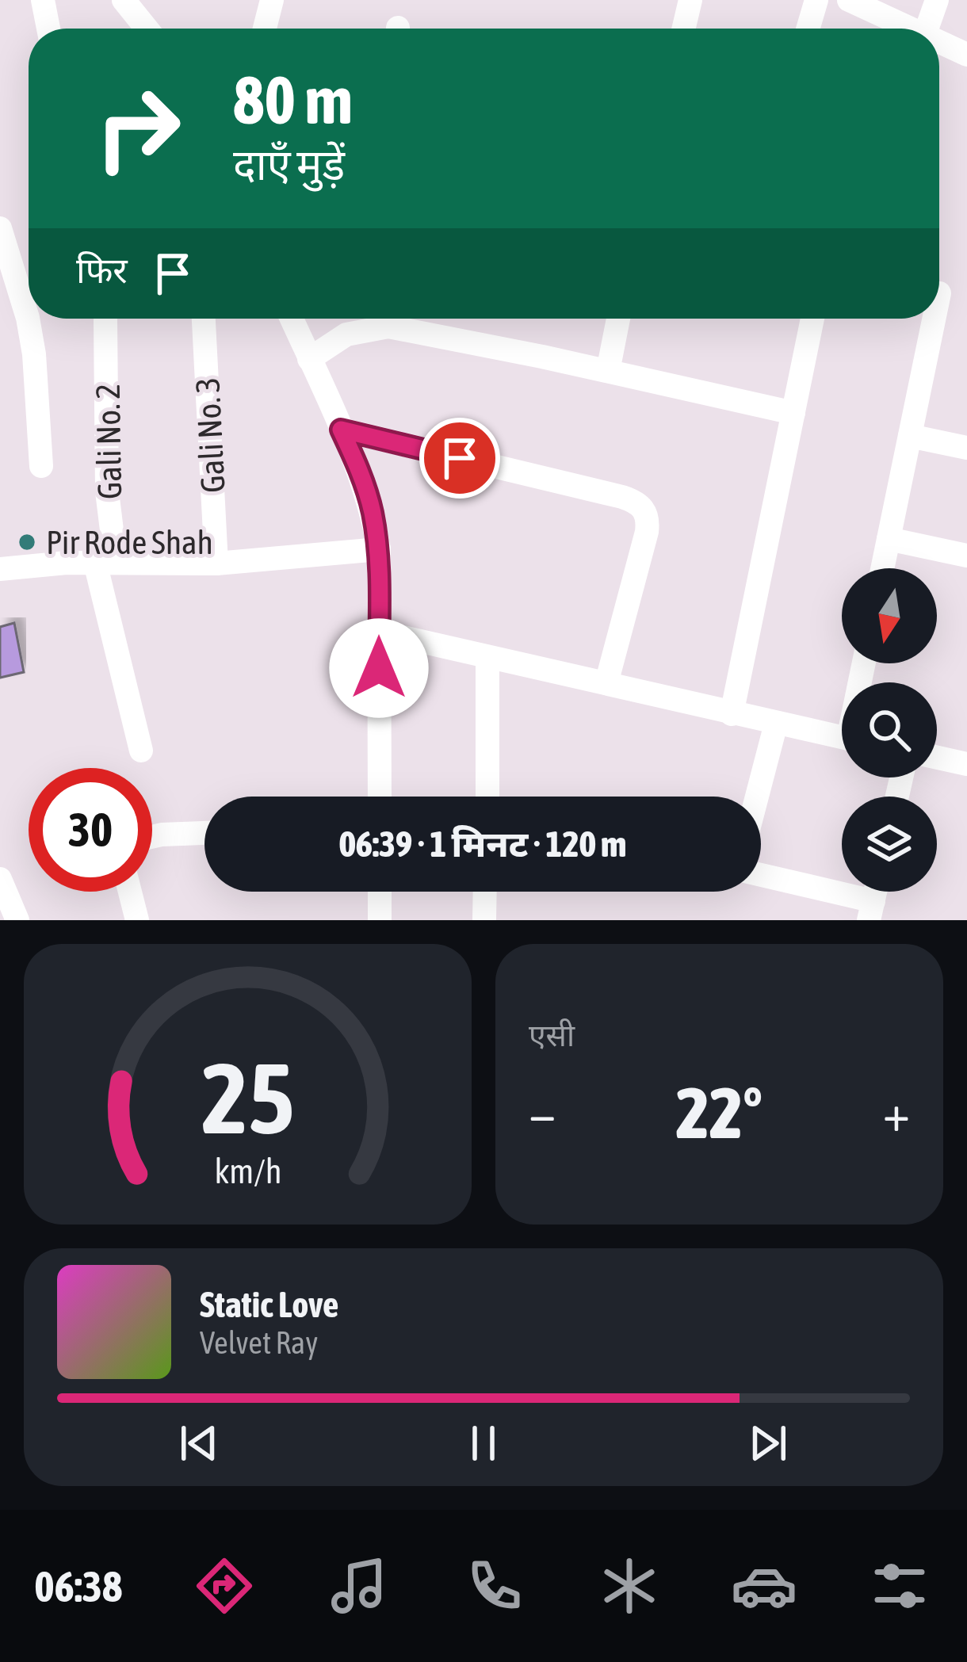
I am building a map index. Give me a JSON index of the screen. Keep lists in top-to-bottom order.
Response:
{
  "streets": {
    "street": ["Gali No. 3", "Gali No. 2"]
  },
  "places": ["Pir Rode Shah"],
  "north": "bottom",
  "page": {
    "turn": ["80 m", "दाएँ मुड़ें"],
    "then": "फिर",
    "limit": "30",
    "trip": "06:39 · 1 मिनट · 120 m",
    "tile": "एसी",
    "heat": ["−", "22°", "+"],
    "song": ["Static Love", "Velvet Ray"],
    "tabs": "06:38",
    "gauge": ["25", "km/h"]
  }
}
